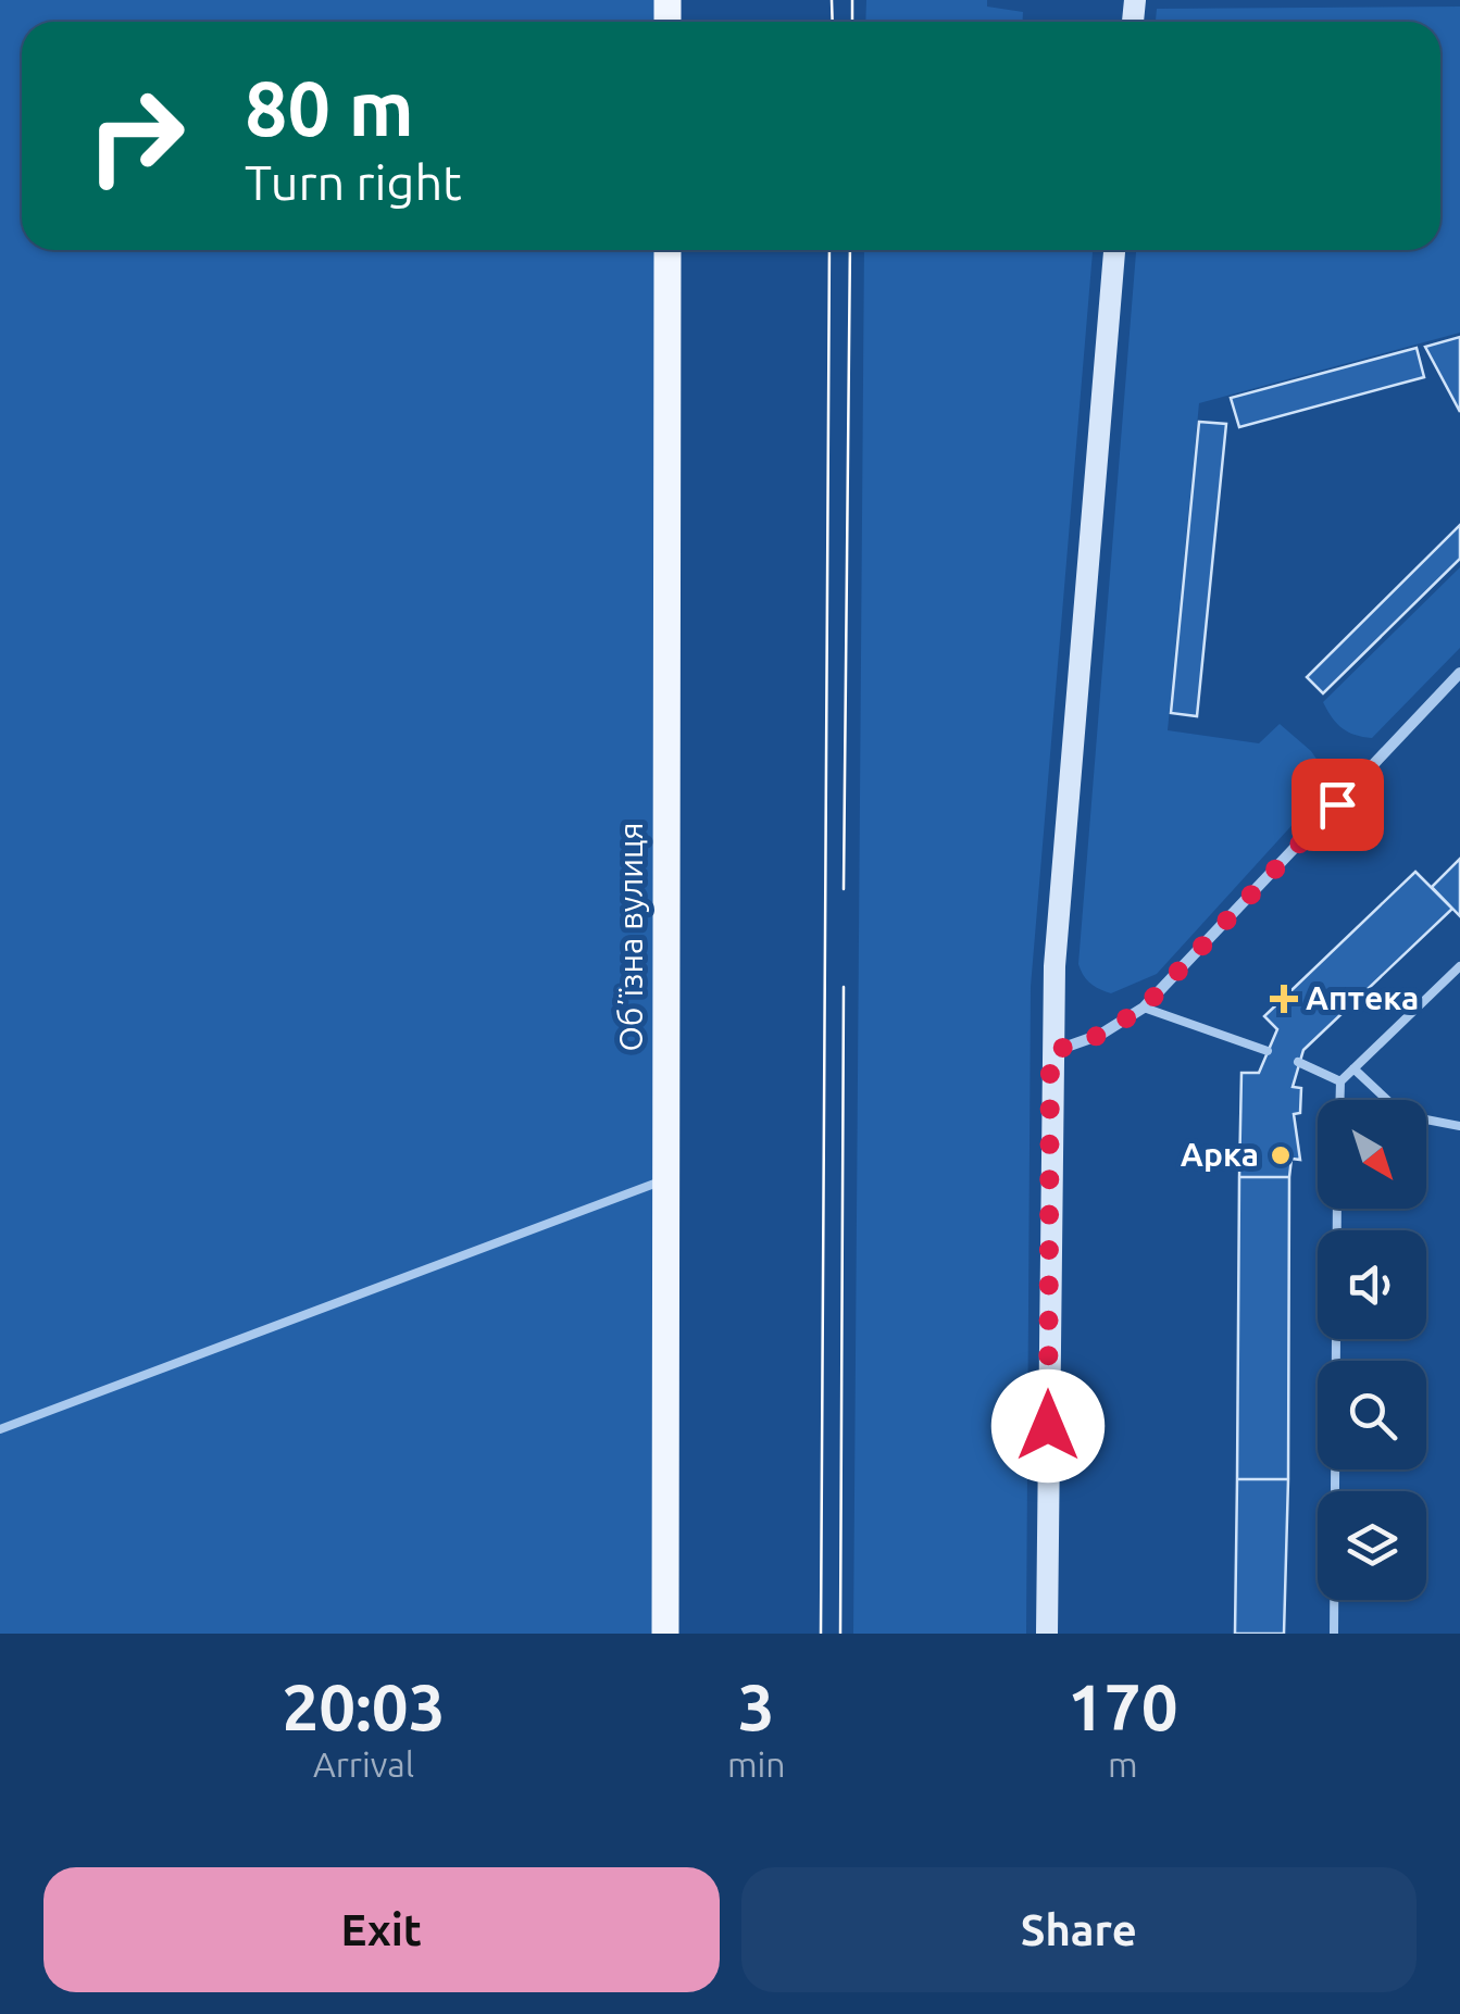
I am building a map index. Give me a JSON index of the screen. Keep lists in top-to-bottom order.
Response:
{
  "streets": {
    "main road": ["Обʼїзна вулиця"]
  },
  "places": {
    "health": ["Аптека"],
    "other": ["Арка"]
  },
  "north": "bottom right",
  "page": {
    "turn": ["80 m", "Turn right"],
    "eta": [
      "20:03",
      "Arrival",
      "3",
      "min",
      "170",
      "m"
    ],
    "buttons": ["Exit", "Share"]
  }
}
